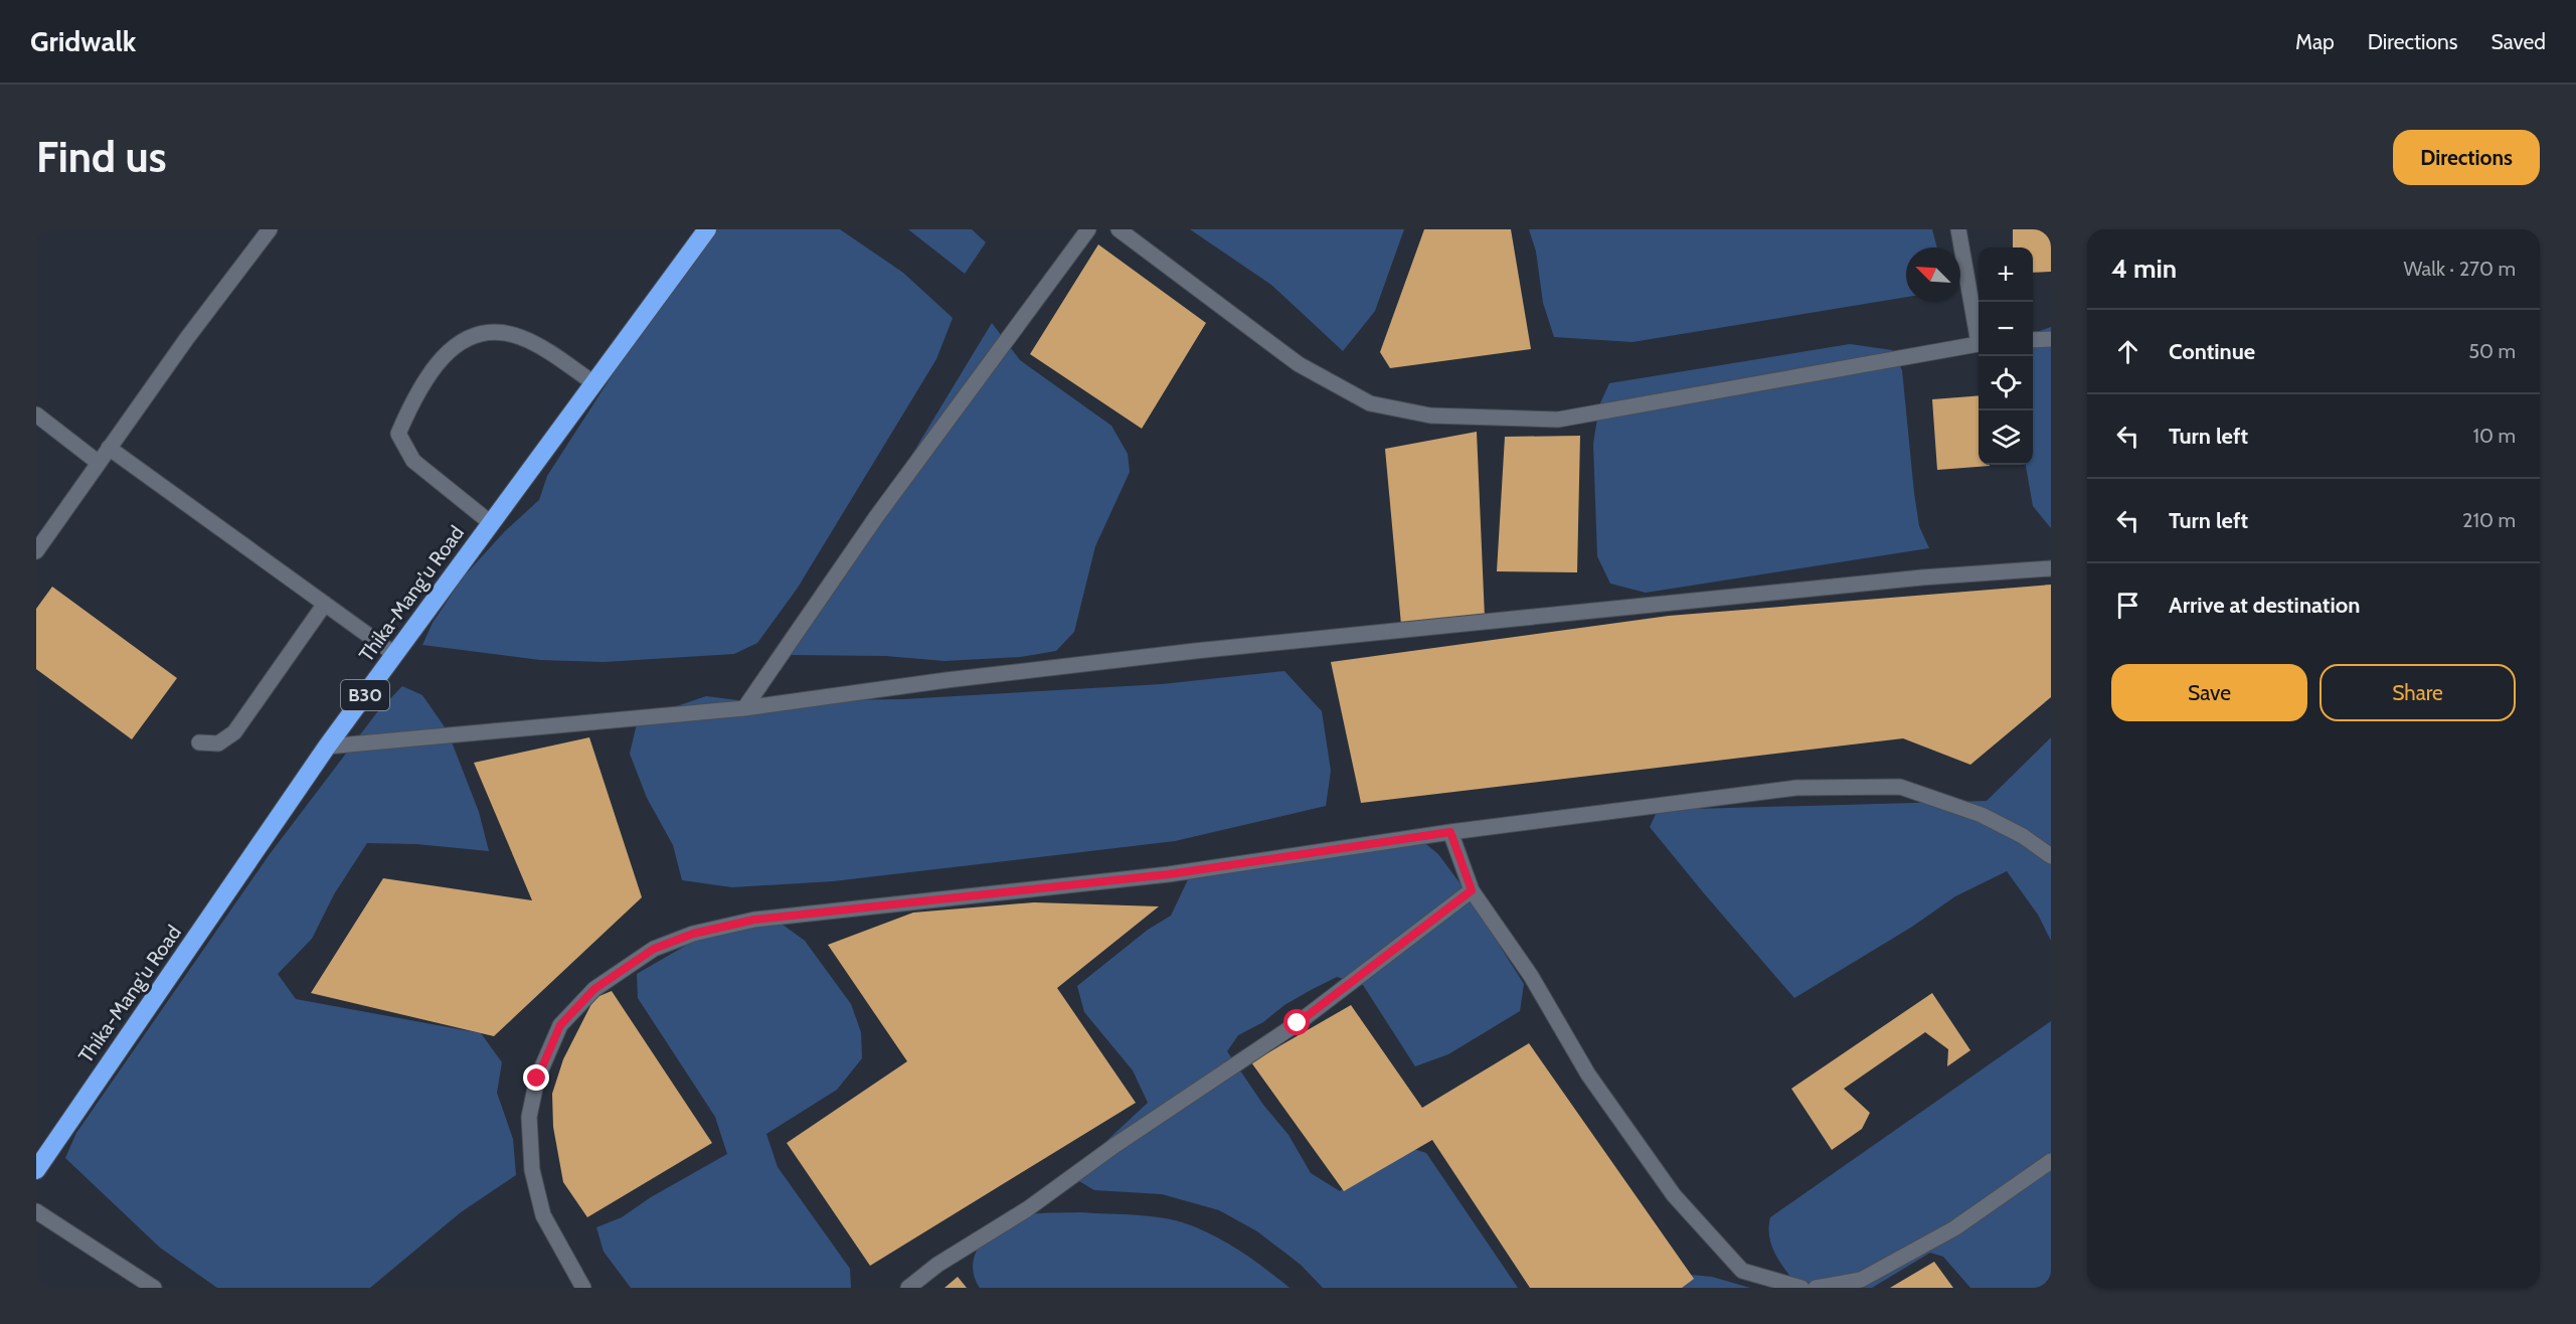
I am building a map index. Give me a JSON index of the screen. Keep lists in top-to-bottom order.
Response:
{
  "streets": {
    "highway": ["Thika-Mang'u Road", "B30"]
  },
  "north": "top left",
  "page": {
    "header": "Gridwalk",
    "nav": ["Map", "Directions", "Saved"],
    "buttons": [
      "Directions",
      ["Save", "Share"]
    ],
    "title": "Find us",
    "heading": ["4 min", "Walk · 270 m"],
    "map_buttons": ["+", "−"],
    "list": [
      ["Continue", "50 m"],
      ["Turn left", "10 m"],
      ["Turn left", "210 m"],
      "Arrive at destination"
    ]
  }
}
